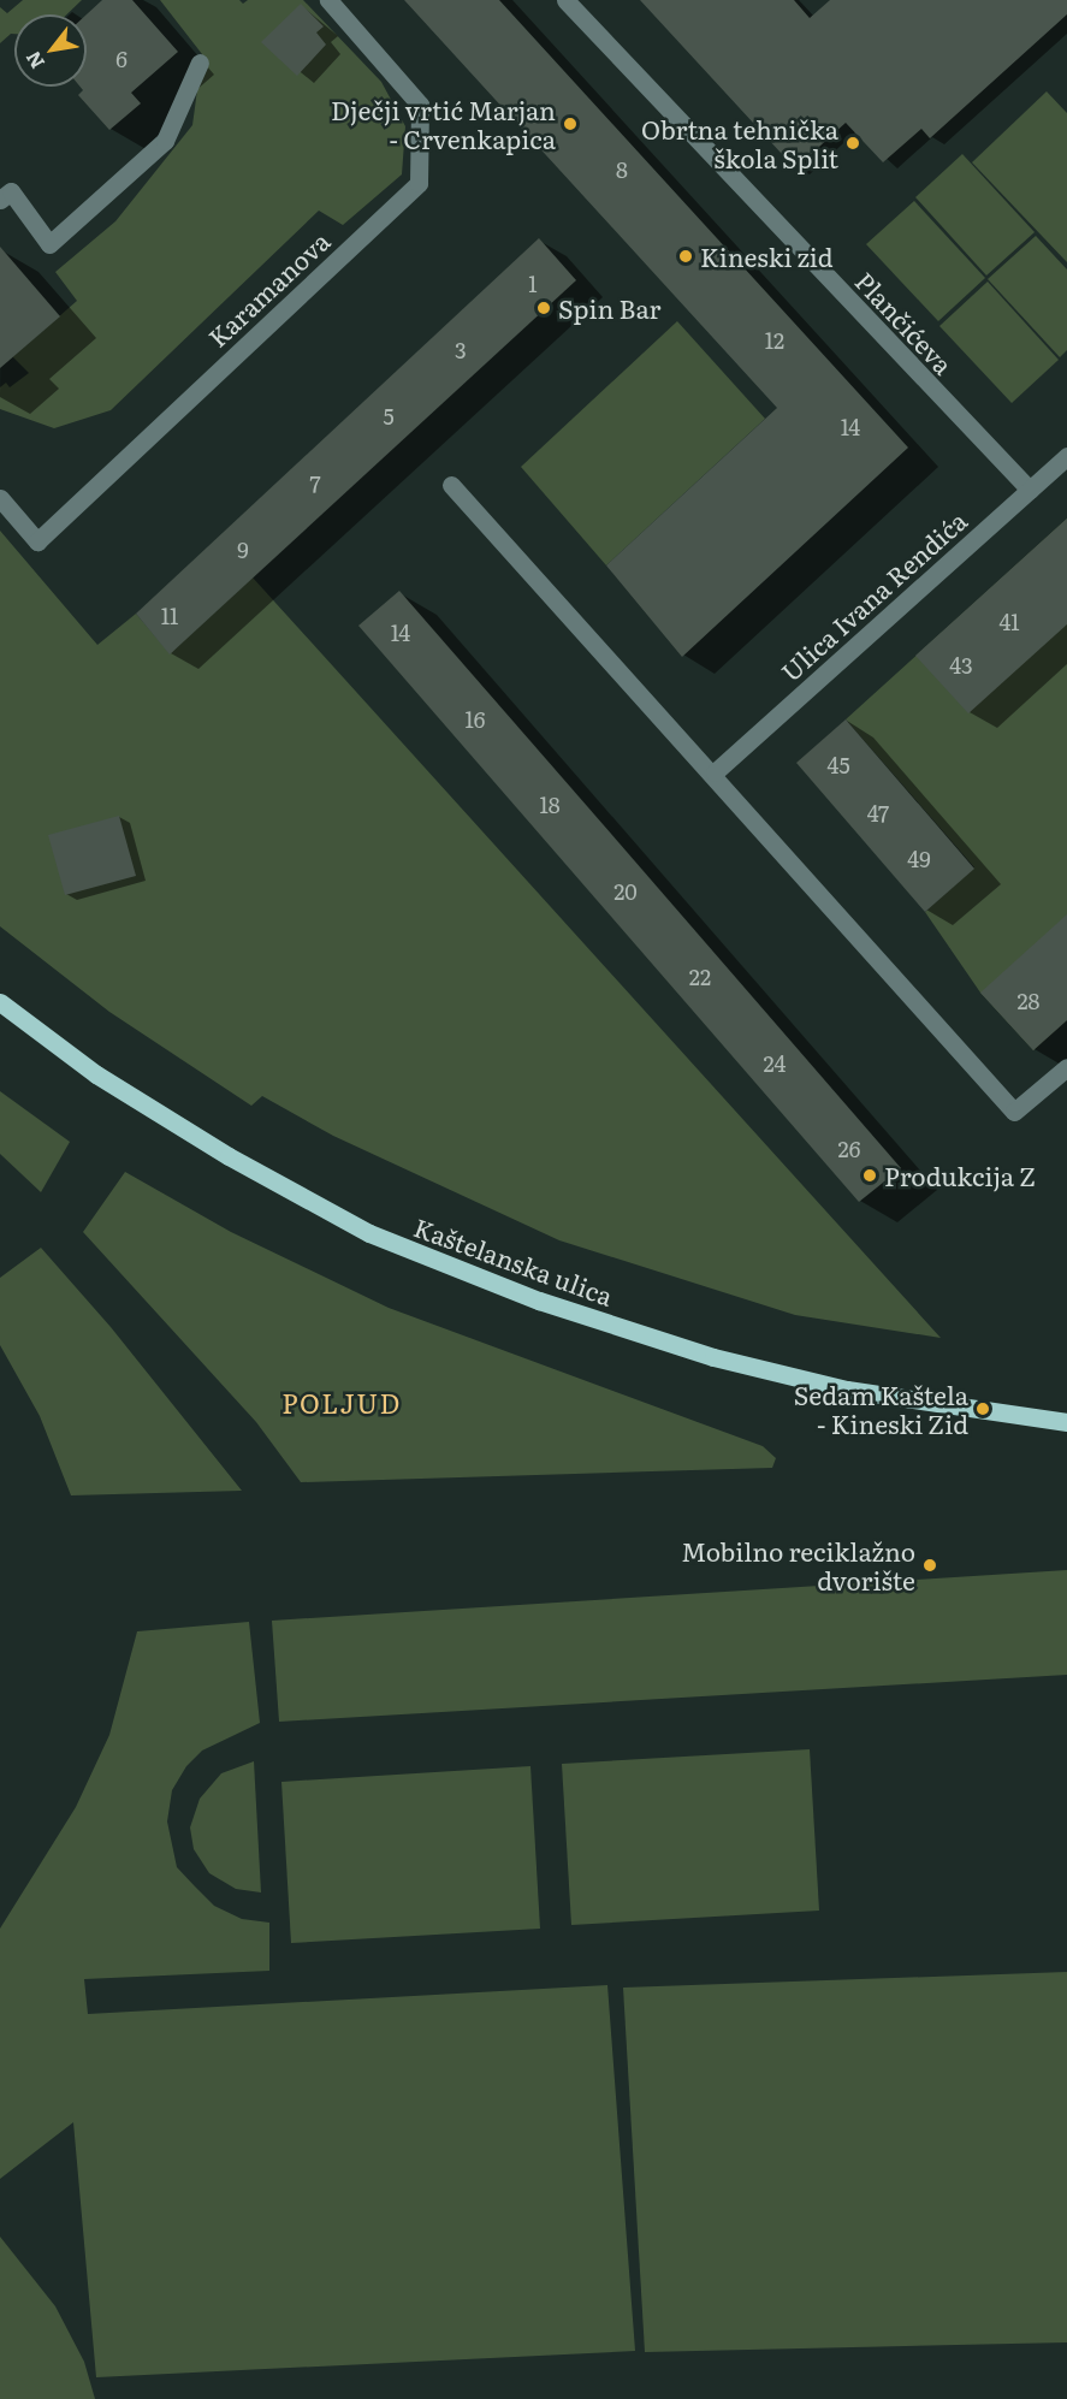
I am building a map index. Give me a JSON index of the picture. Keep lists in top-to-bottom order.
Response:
{
  "streets": {
    "main road": ["Kaštelanska ulica"],
    "street": ["Karamanova", "Plančićeva", "Ulica Ivana Rendića"]
  },
  "crossings": [
    ["Plančićeva", "Ulica Ivana Rendića"]
  ],
  "districts": ["POLJUD"],
  "places": [
    "Dječji vrtić Marjan - Crvenkapica",
    "Obrtna tehnička škola Split",
    "Kineski zid",
    "Spin Bar",
    "Produkcija Z",
    "Sedam Kaštela - Kineski Zid",
    "Mobilno reciklažno dvorište"
  ],
  "house_numbers": [
    "6",
    "8",
    "1",
    "12",
    "3",
    "5",
    "14",
    "7",
    "9",
    "11",
    "41",
    "14",
    "43",
    "16",
    "45",
    "18",
    "47",
    "49",
    "20",
    "22",
    "28",
    "24",
    "26"
  ],
  "north": "bottom left"
}
